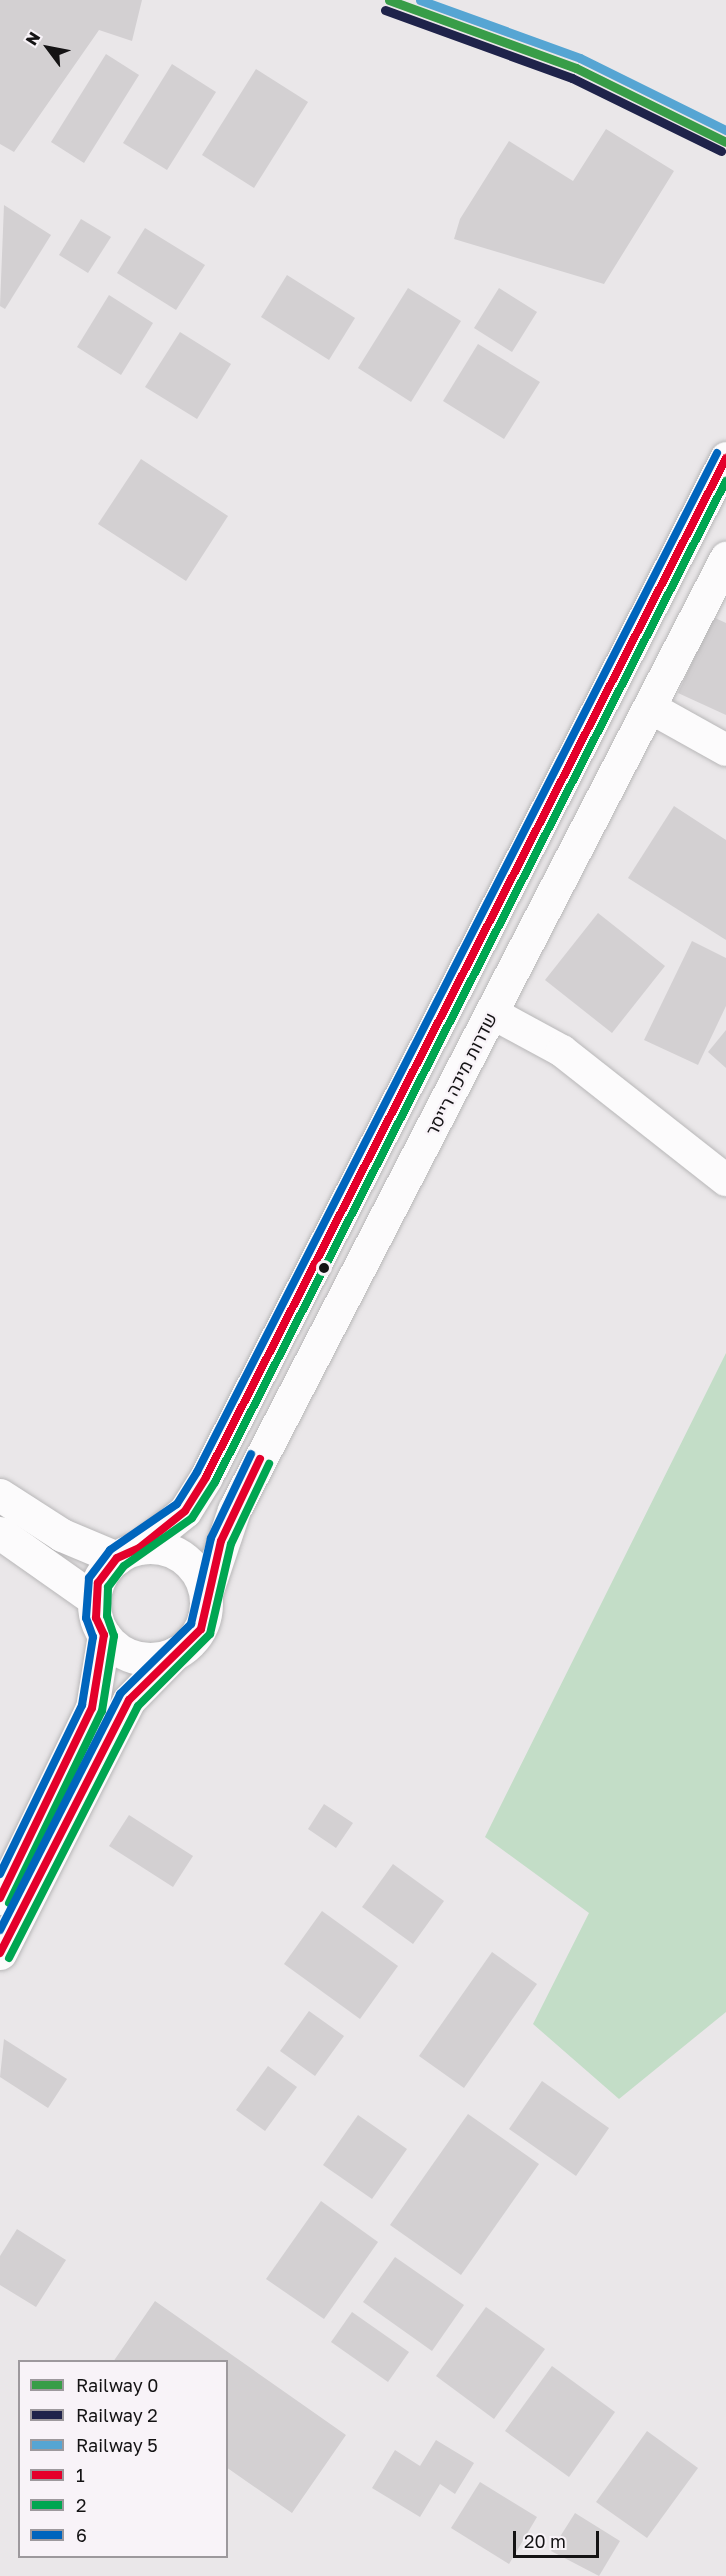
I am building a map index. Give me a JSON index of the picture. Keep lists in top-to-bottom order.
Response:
{
  "streets": {
    "street": ["שדרות מיכה רייסר"]
  },
  "lines": [
    "rail line 0",
    "rail line 5",
    "rail line 2",
    "transit line 6",
    "transit line 1",
    "transit line 2"
  ],
  "legend": [
    "Railway 0",
    "Railway 2",
    "Railway 5",
    "1",
    "2",
    "6"
  ],
  "scale_bar": "20 m",
  "north": "top left"
}
